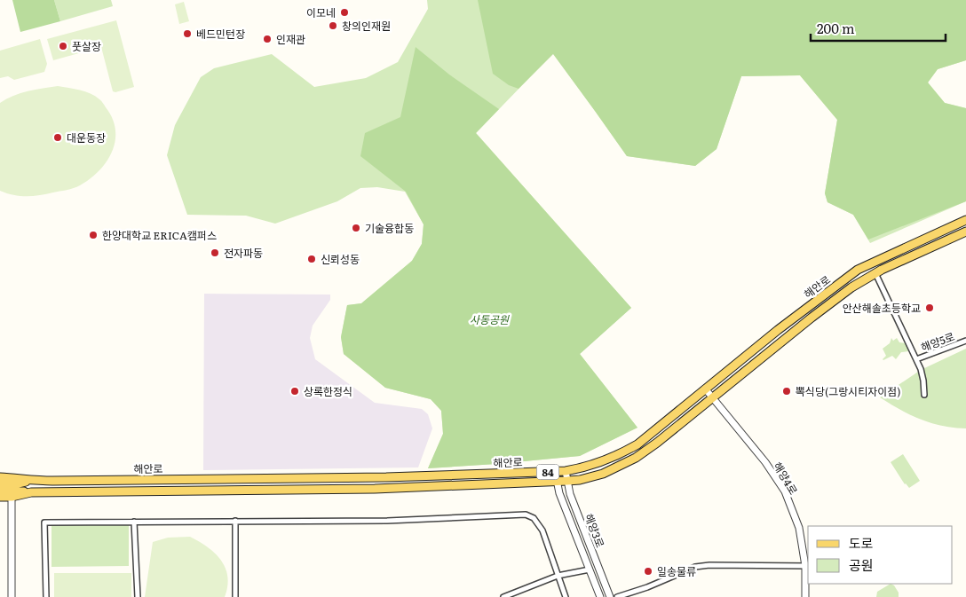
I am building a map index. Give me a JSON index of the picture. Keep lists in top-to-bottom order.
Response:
{
  "streets": {
    "main road": ["해안로", "84"],
    "street": ["해양5로", "해양4로", "해양3로"]
  },
  "crossings": [
    ["해안로", "해양4로"],
    ["해안로", "해양3로"]
  ],
  "parks": ["사동공원"],
  "places": [
    "이모네",
    "창의인재원",
    "베드민턴장",
    "인재관",
    "풋살장",
    "대운동장",
    "기술융합동",
    "한양대학교 ERICA캠퍼스",
    "전자파동",
    "신뢰성동",
    "안산해솔초등학교",
    "상록한정식",
    "뽁식당(그랑시티자이점)",
    "일송물류"
  ],
  "legend": ["도로", "공원"],
  "scale_bar": "200 m"
}
